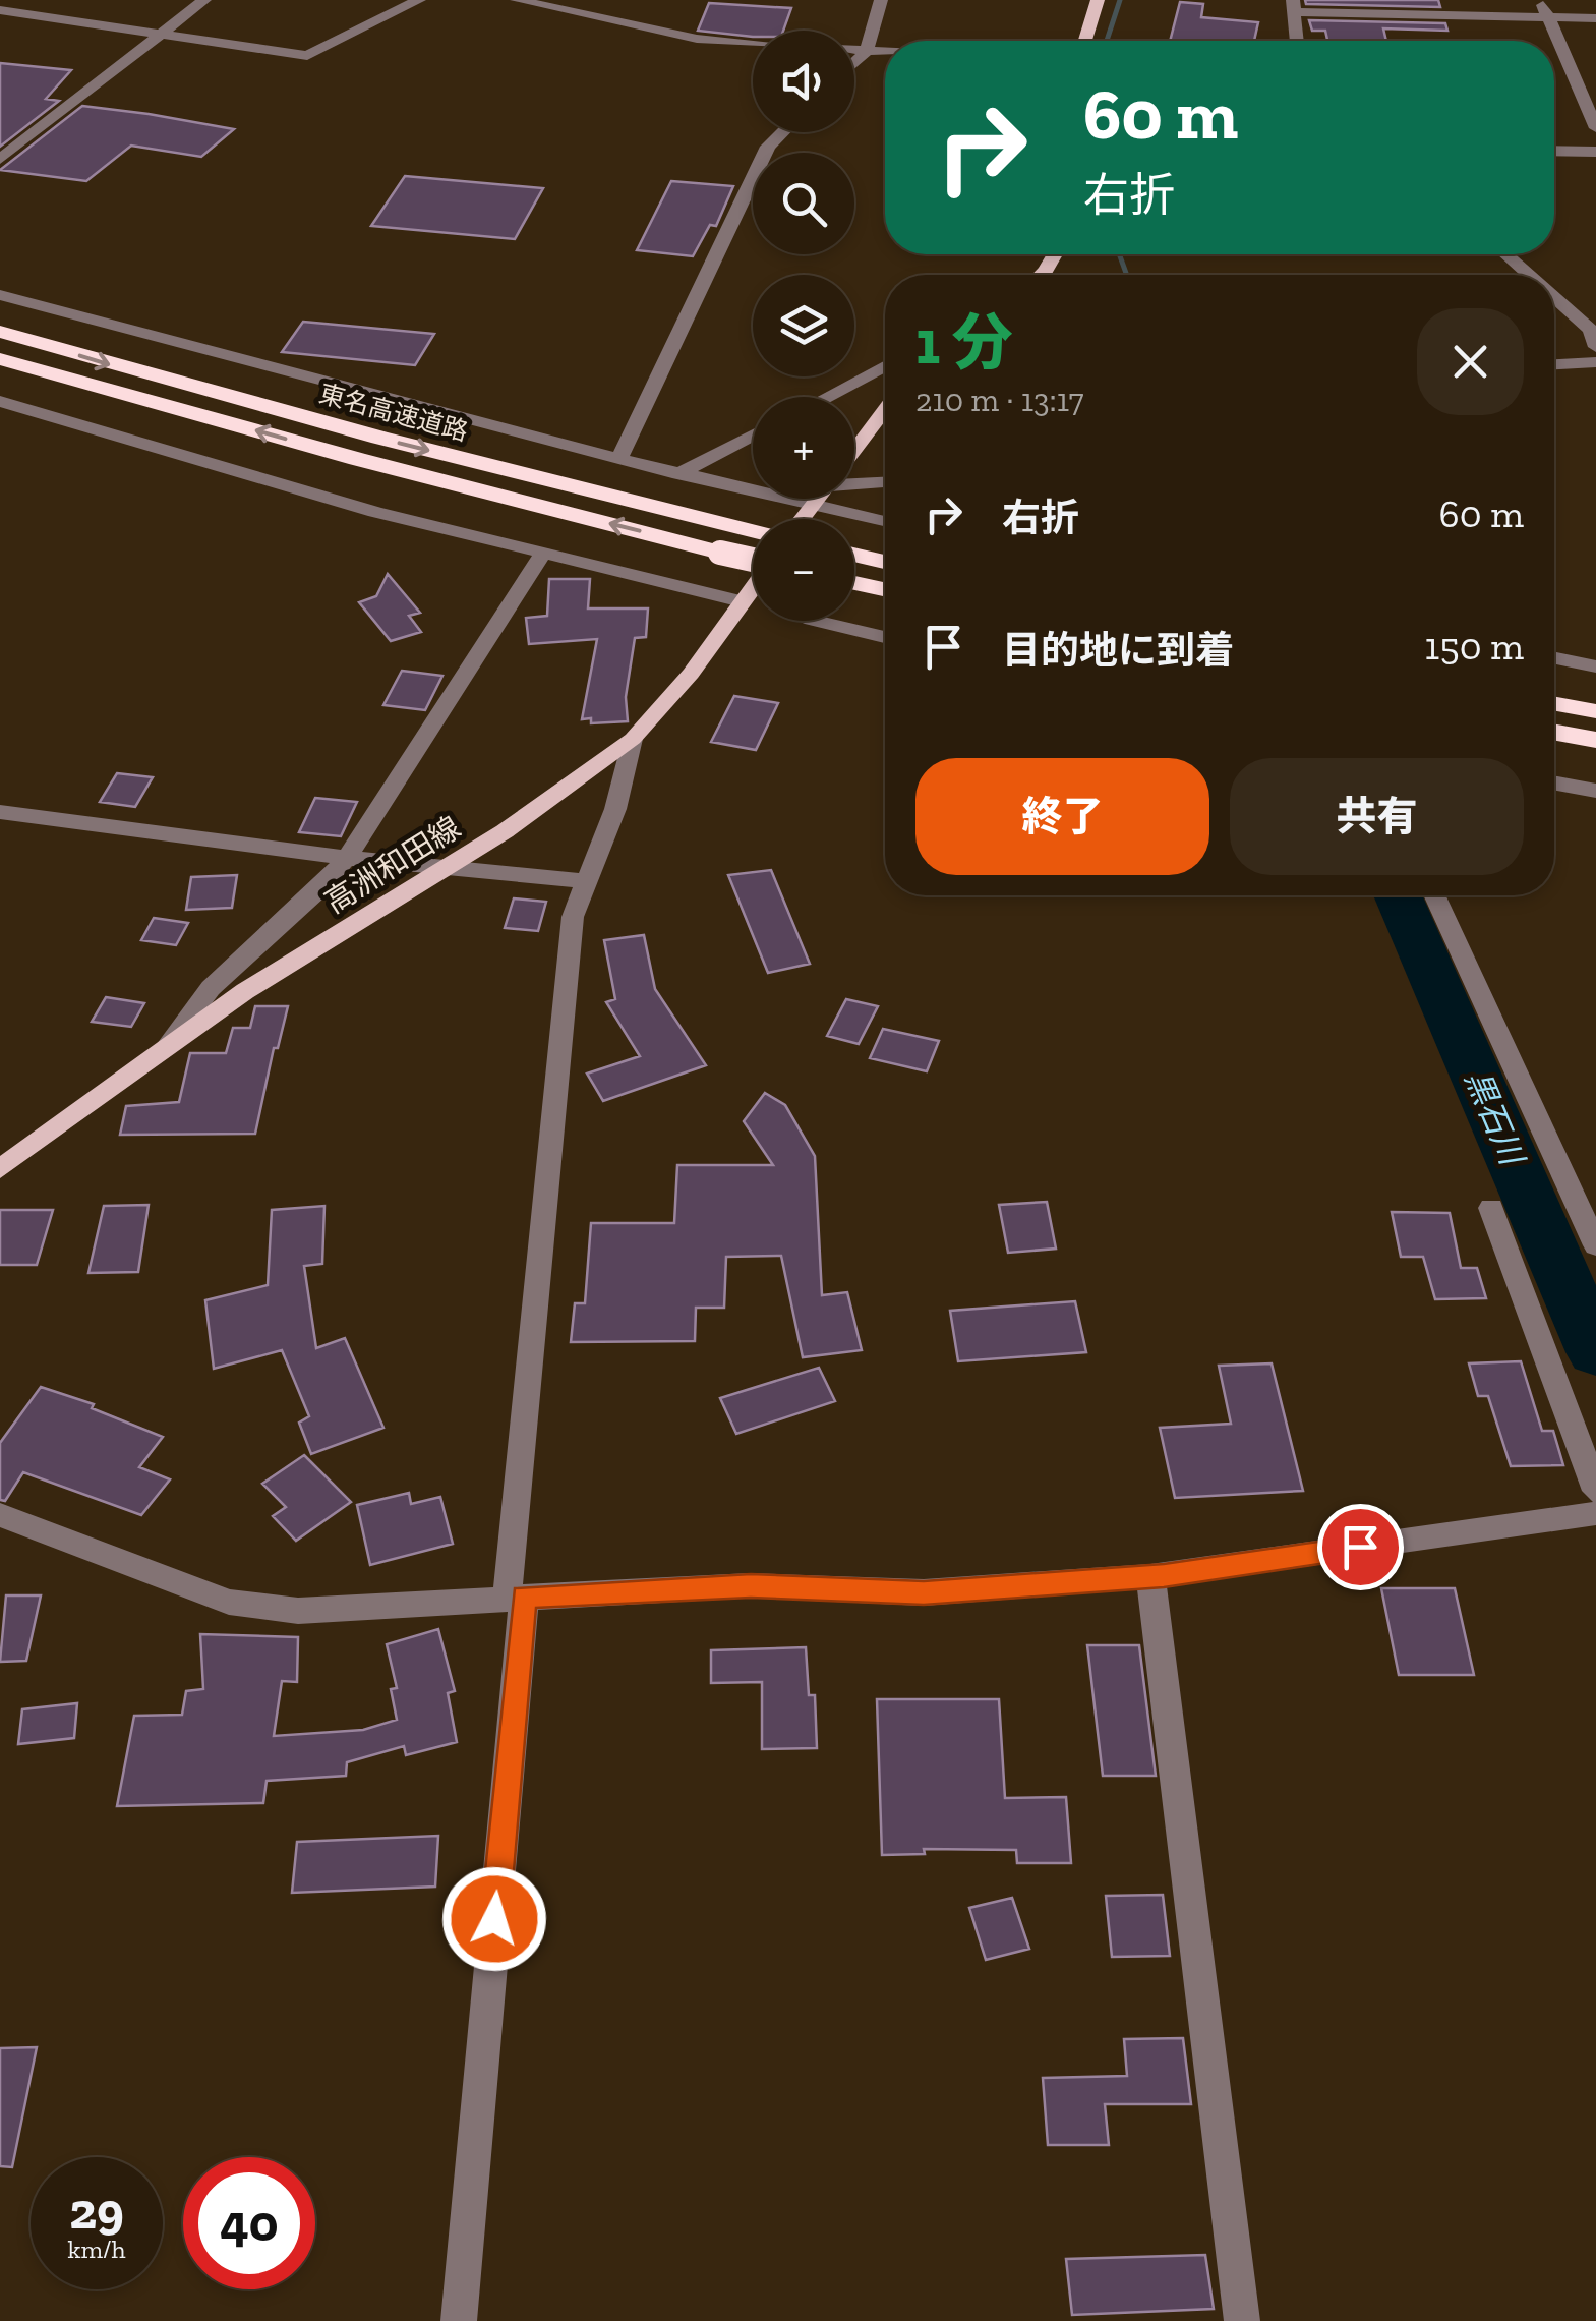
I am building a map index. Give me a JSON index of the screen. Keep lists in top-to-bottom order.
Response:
{
  "streets": {
    "highway": ["東名高速道路"],
    "main road": ["高洲和田線"]
  },
  "water": ["黒石川"],
  "page": {
    "map_buttons": ["+", "−"],
    "turn": ["60 m", "右折"],
    "heading": ["1 分", "210 m · 13:17"],
    "list": [
      {
        "name": "右折",
        "value": "60 m"
      },
      {
        "name": "目的地に到着",
        "value": "150 m"
      }
    ],
    "buttons": ["終了", "共有"],
    "speed": "29 km/h",
    "limit": "40"
  }
}
